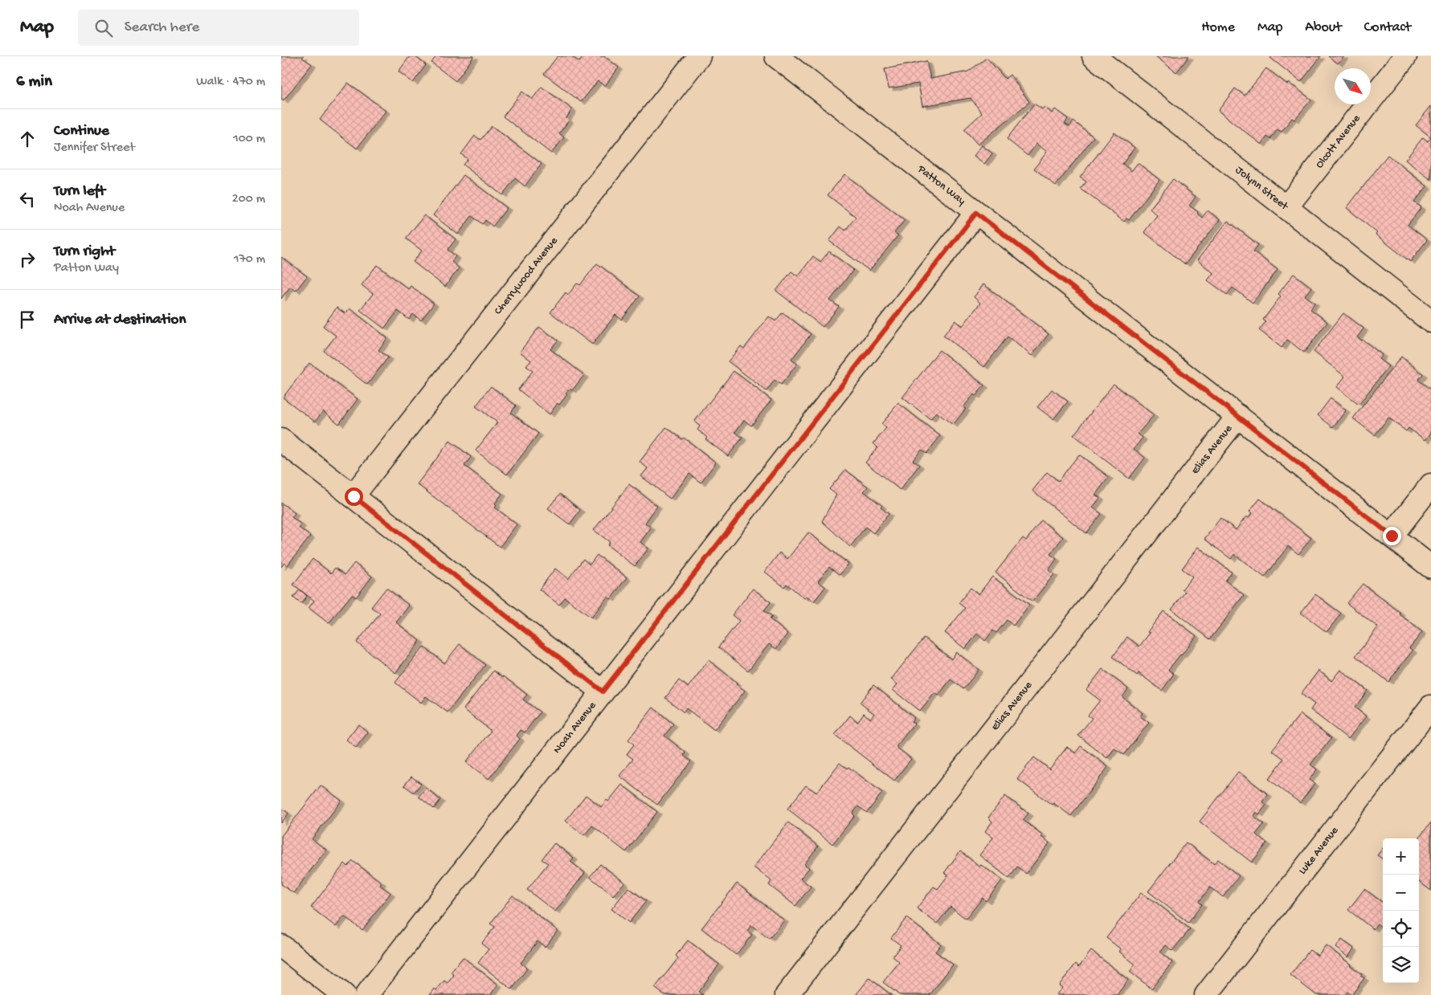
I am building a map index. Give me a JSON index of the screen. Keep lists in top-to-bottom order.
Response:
{
  "streets": {
    "street": [
      "Olcott Avenue",
      "Patton Way",
      "Jolynn Street",
      "Cherrywood Avenue",
      "Elias Avenue",
      "Noah Avenue",
      "Luke Avenue"
    ]
  },
  "crossings": [
    ["Olcott Avenue", "Jolynn Street"],
    ["Patton Way", "Elias Avenue"],
    ["Patton Way", "Noah Avenue"]
  ],
  "north": "bottom right",
  "page": {
    "header": "Map",
    "search": "Search here",
    "nav": [
      "Home",
      "Map",
      "About",
      "Contact"
    ],
    "heading": ["6 min", "Walk · 470 m"],
    "list": [
      ["Continue", "Jennifer Street", "100 m"],
      ["Turn left", "Noah Avenue", "200 m"],
      ["Turn right", "Patton Way", "170 m"],
      "Arrive at destination"
    ],
    "map_buttons": ["+", "−"]
  }
}
